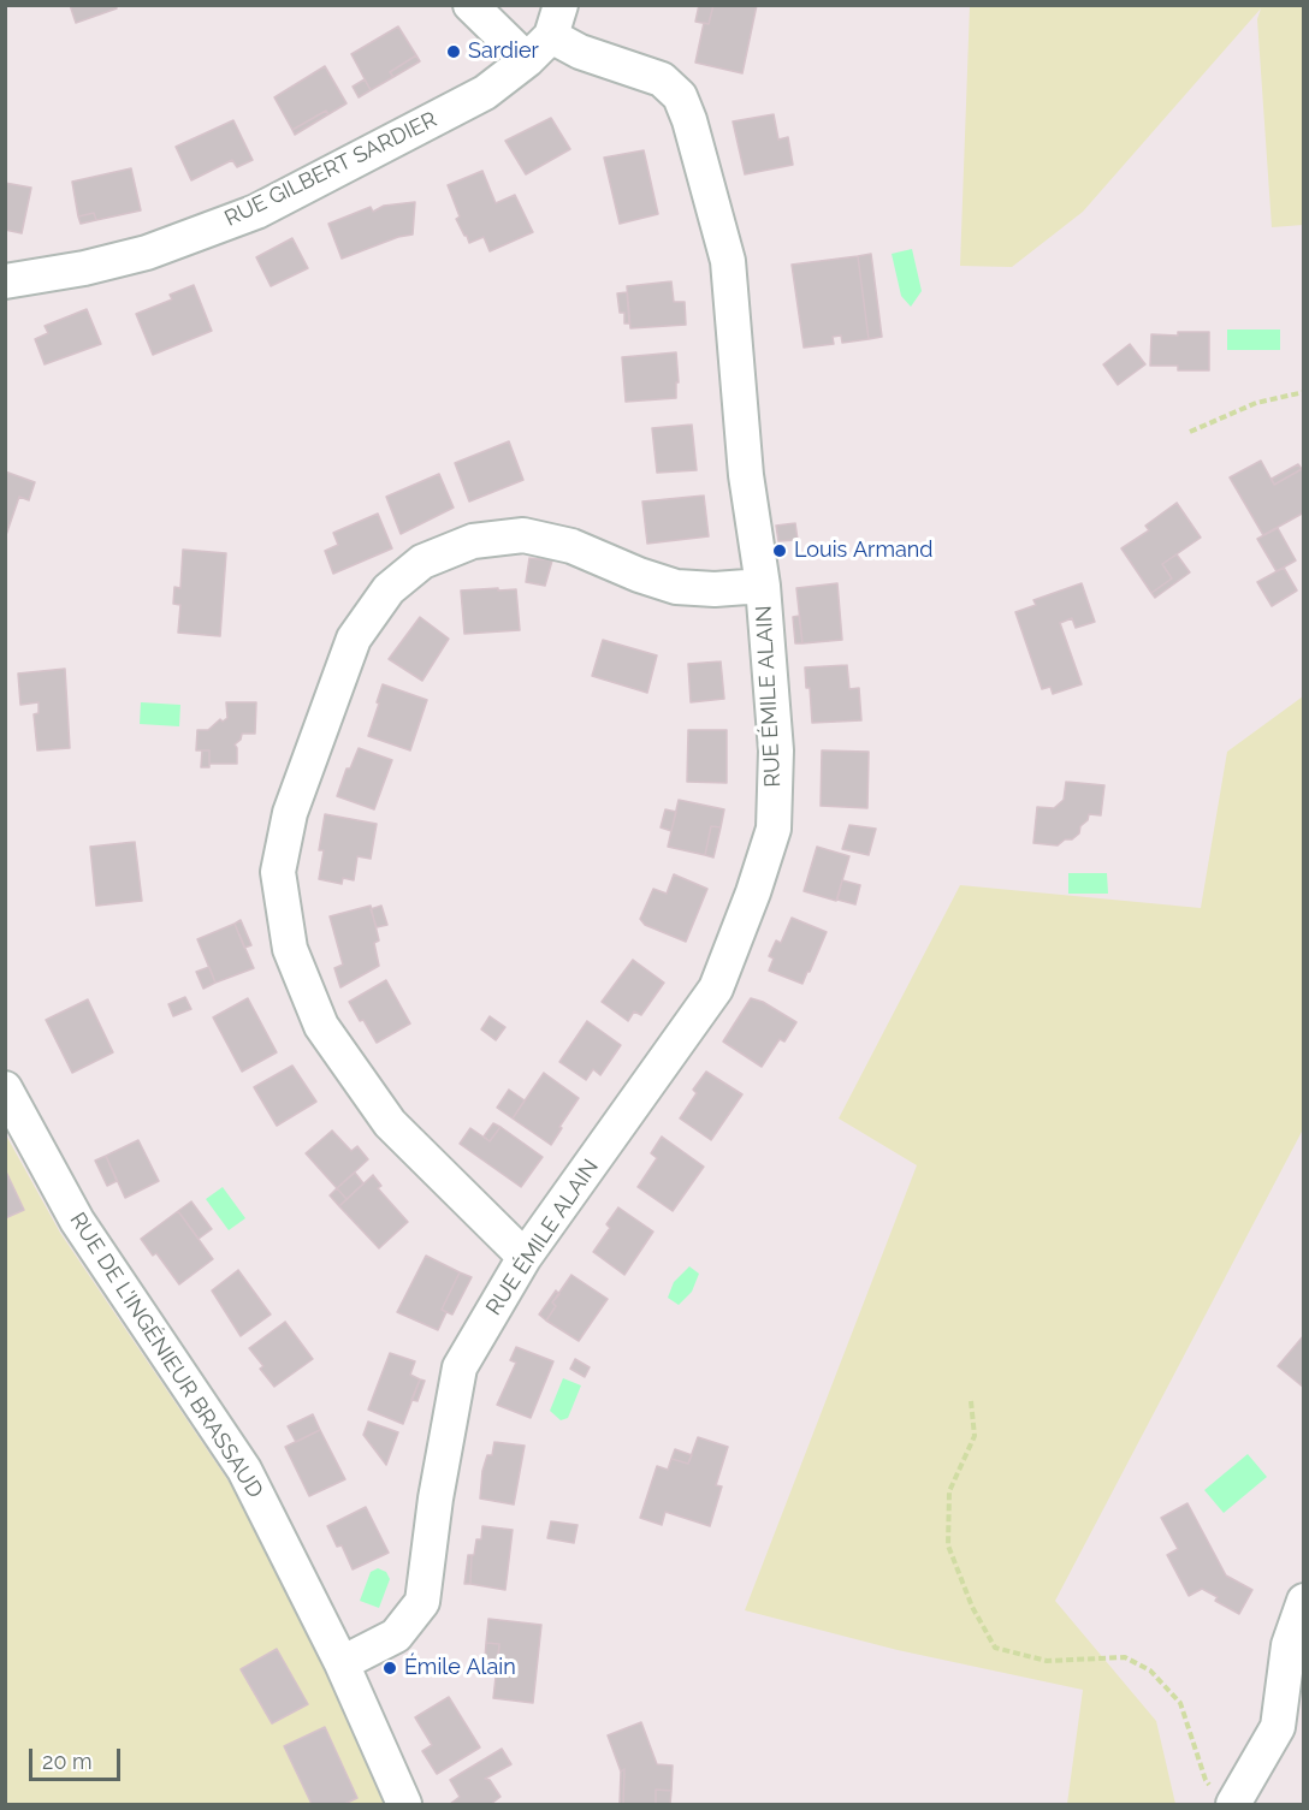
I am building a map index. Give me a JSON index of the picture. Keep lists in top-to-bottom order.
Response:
{
  "streets": {
    "street": ["RUE GILBERT SARDIER", "RUE ÉMILE ALAIN", "RUE DE L'INGÉNIEUR BRASSAUD"]
  },
  "crossings": [
    ["RUE GILBERT SARDIER", "RUE ÉMILE ALAIN"],
    ["RUE ÉMILE ALAIN", "RUE DE L'INGÉNIEUR BRASSAUD"]
  ],
  "places": ["Sardier", "Louis Armand", "Émile Alain"],
  "scale_bar": "20 m"
}
